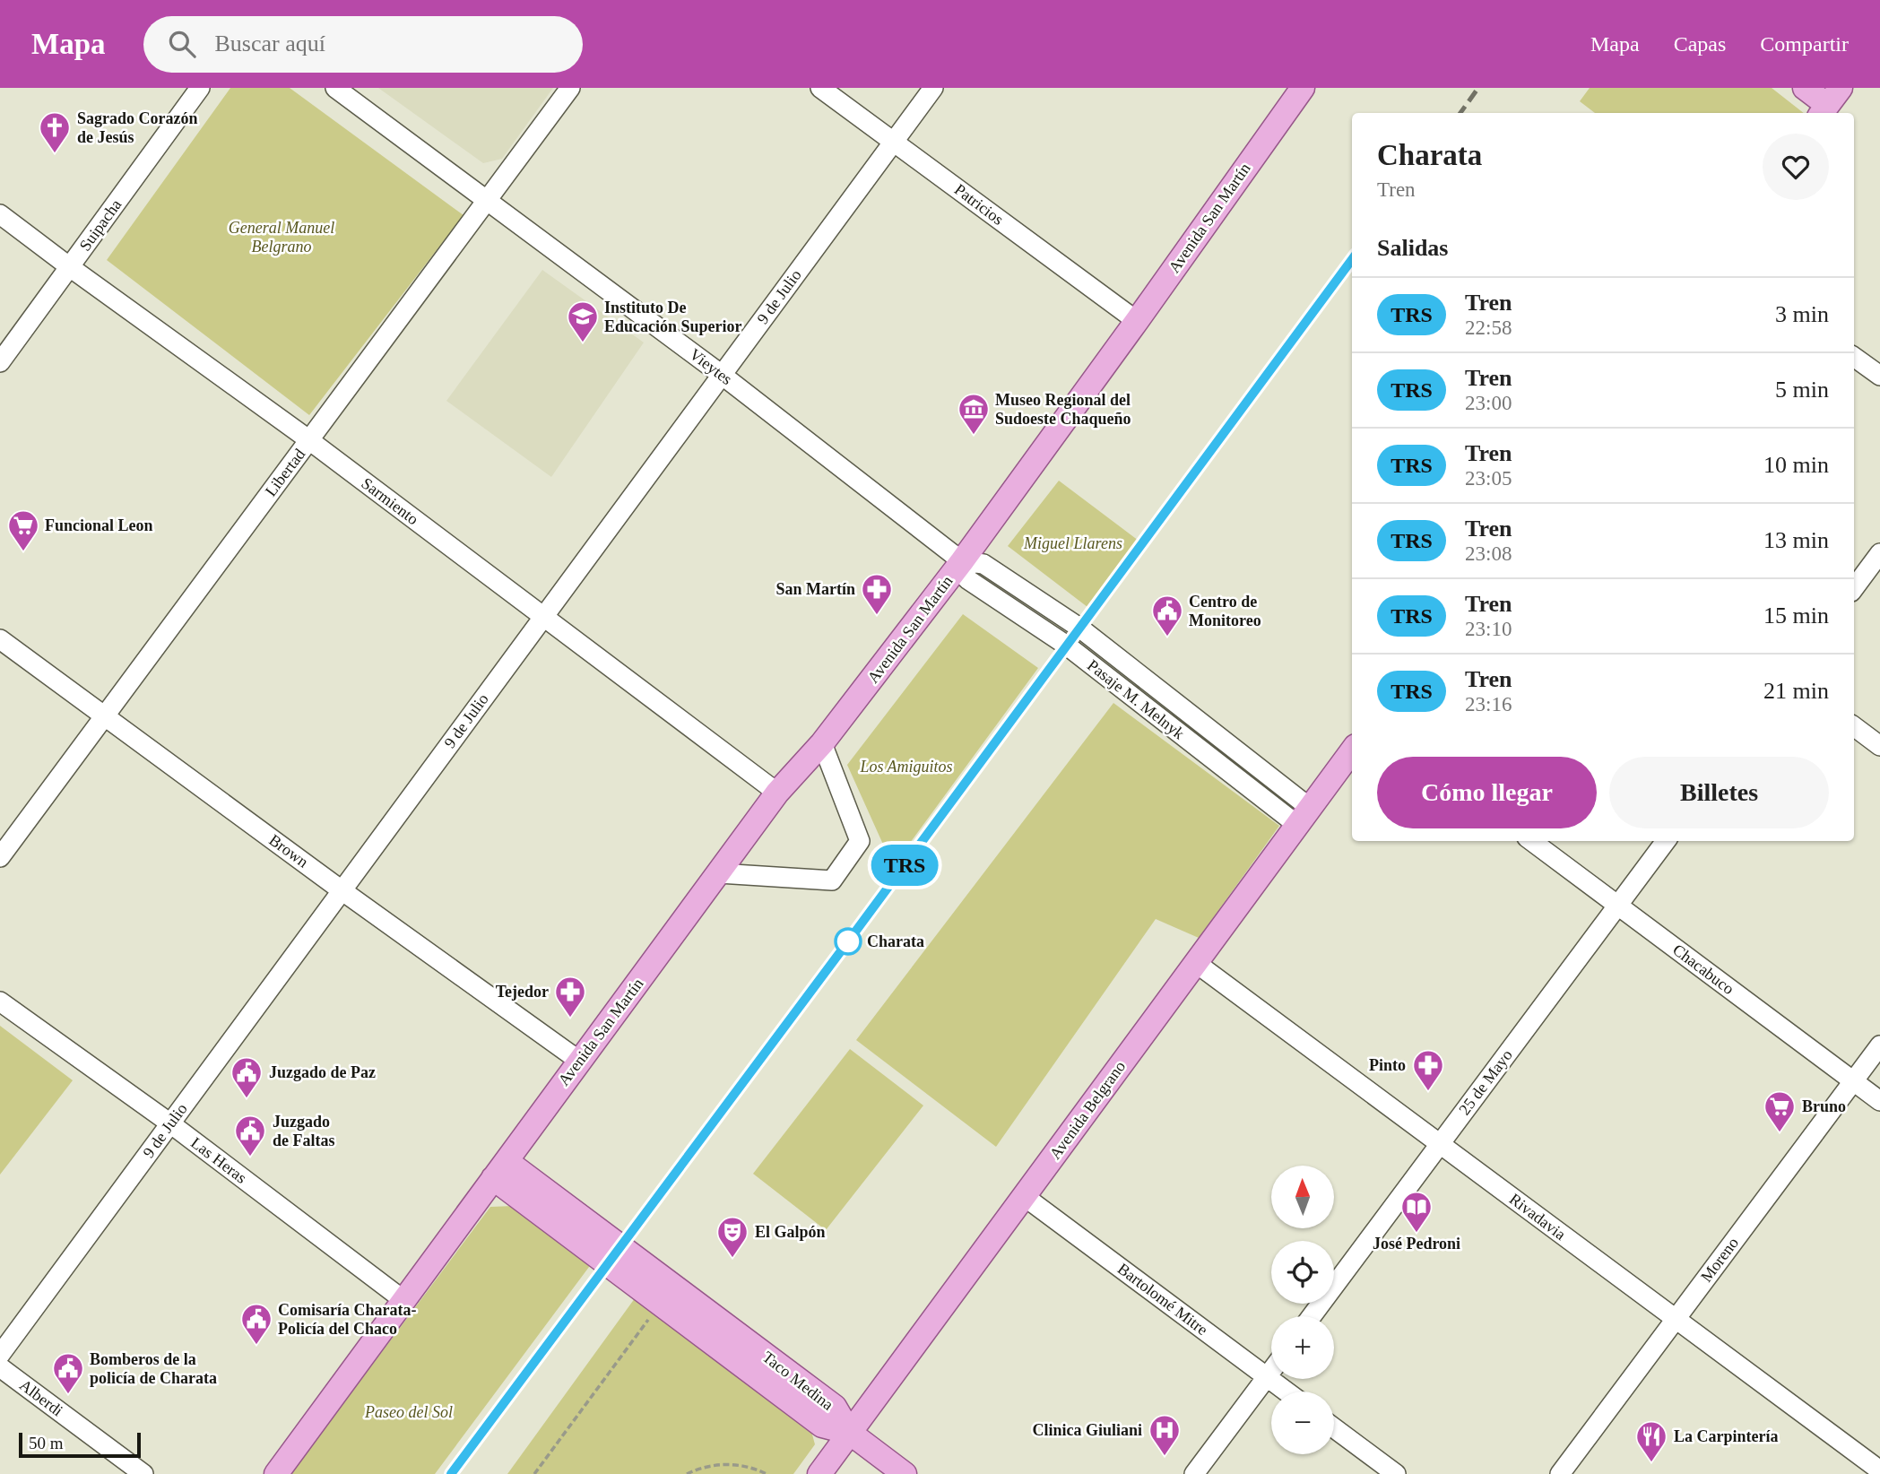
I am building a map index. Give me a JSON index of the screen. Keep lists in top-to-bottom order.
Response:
{
  "streets": {
    "main road": ["Avenida San Martín", "Avenida Belgrano", "Taco Medina"],
    "street": [
      "Patricios",
      "Suipacha",
      "9 de Julio",
      "Vieytes",
      "Libertad",
      "Sarmiento",
      "Pasaje M. Melnyk",
      "Brown",
      "Chacabuco",
      "25 de Mayo",
      "Las Heras",
      "Rivadavia",
      "Moreno",
      "Bartolomé Mitre",
      "Alberdi"
    ]
  },
  "crossings": [
    ["Patricios", "Avenida San Martín"],
    ["Patricios", "9 de Julio"],
    ["Avenida San Martín", "Vieytes"],
    ["Avenida San Martín", "Sarmiento"],
    ["Avenida San Martín", "Pasaje M. Melnyk"],
    ["Avenida San Martín", "Brown"],
    ["Avenida San Martín", "Las Heras"],
    ["Avenida San Martín", "Taco Medina"],
    ["Suipacha", "Sarmiento"],
    ["9 de Julio", "Vieytes"],
    ["9 de Julio", "Sarmiento"],
    ["9 de Julio", "Brown"],
    ["9 de Julio", "Las Heras"],
    ["Vieytes", "Libertad"],
    ["Vieytes", "Pasaje M. Melnyk"],
    ["Libertad", "Sarmiento"],
    ["Libertad", "Brown"],
    ["Pasaje M. Melnyk", "Avenida Belgrano"],
    ["Chacabuco", "25 de Mayo"],
    ["Chacabuco", "Moreno"],
    ["25 de Mayo", "Rivadavia"],
    ["Avenida Belgrano", "Rivadavia"],
    ["Avenida Belgrano", "Bartolomé Mitre"],
    ["Avenida Belgrano", "Taco Medina"],
    ["Rivadavia", "Moreno"]
  ],
  "parks": [
    "General Manuel Belgrano",
    "Miguel Llarens",
    "Los Amiguitos",
    "Paseo del Sol"
  ],
  "places": {
    "church": ["Sagrado Corazón de Jesús"],
    "school or university": ["Instituto De Educación Superior"],
    "museum": ["Museo Regional del Sudoeste Chaqueño"],
    "supermarket": ["Funcional Leon", "Bruno"],
    "pharmacy": ["San Martín", "Tejedor", "Pinto"],
    "public building": [
      "Centro de Monitoreo",
      "Juzgado de Paz",
      "Juzgado de Faltas",
      "Comisaría Charata- Policía del Chaco",
      "Bomberos de la policía de Charata"
    ],
    "other": ["Charata"],
    "library": ["José Pedroni"],
    "theatre": ["El Galpón"],
    "hospital": ["Clinica Giuliani"],
    "restaurant": ["La Carpintería"]
  },
  "scale_bar": "50 m",
  "north": "top",
  "page": {
    "header": "Mapa",
    "search": "Buscar aquí",
    "nav": ["Mapa", "Capas", "Compartir"],
    "on_map": "TRS",
    "heading": [
      ["Charata", "Tren"],
      "Salidas"
    ],
    "list": [
      {
        "mark": "TRS",
        "name": "Tren",
        "note": "22:58",
        "value": "3 min"
      },
      {
        "mark": "TRS",
        "name": "Tren",
        "note": "23:00",
        "value": "5 min"
      },
      {
        "mark": "TRS",
        "name": "Tren",
        "note": "23:05",
        "value": "10 min"
      },
      {
        "mark": "TRS",
        "name": "Tren",
        "note": "23:08",
        "value": "13 min"
      },
      {
        "mark": "TRS",
        "name": "Tren",
        "note": "23:10",
        "value": "15 min"
      },
      {
        "mark": "TRS",
        "name": "Tren",
        "note": "23:16",
        "value": "21 min"
      }
    ],
    "buttons": ["Cómo llegar", "Billetes"],
    "map_buttons": ["+", "−"],
    "scale": "50 m"
  }
}
